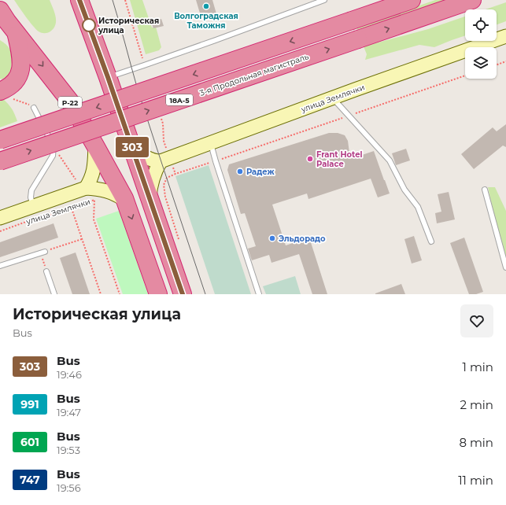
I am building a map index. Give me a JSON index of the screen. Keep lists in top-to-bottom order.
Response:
{
  "streets": {
    "highway": ["3-я Продольная магистраль", "18А-5", "Р-22"],
    "main road": ["улица Землячки"]
  },
  "places": [
    "Волгоградская Таможня",
    "Историческая улица",
    "Frant Hotel Palace",
    "Радеж",
    "Эльдорадо"
  ],
  "lines": ["bus line 303"],
  "page": {
    "on_map": "303",
    "heading": ["Историческая улица", "Bus"],
    "list": [
      {
        "mark": "303",
        "name": "Bus",
        "note": "19:46",
        "value": "1 min"
      },
      {
        "mark": "991",
        "name": "Bus",
        "note": "19:47",
        "value": "2 min"
      },
      {
        "mark": "601",
        "name": "Bus",
        "note": "19:53",
        "value": "8 min"
      },
      {
        "mark": "747",
        "name": "Bus",
        "note": "19:56",
        "value": "11 min"
      }
    ]
  }
}
